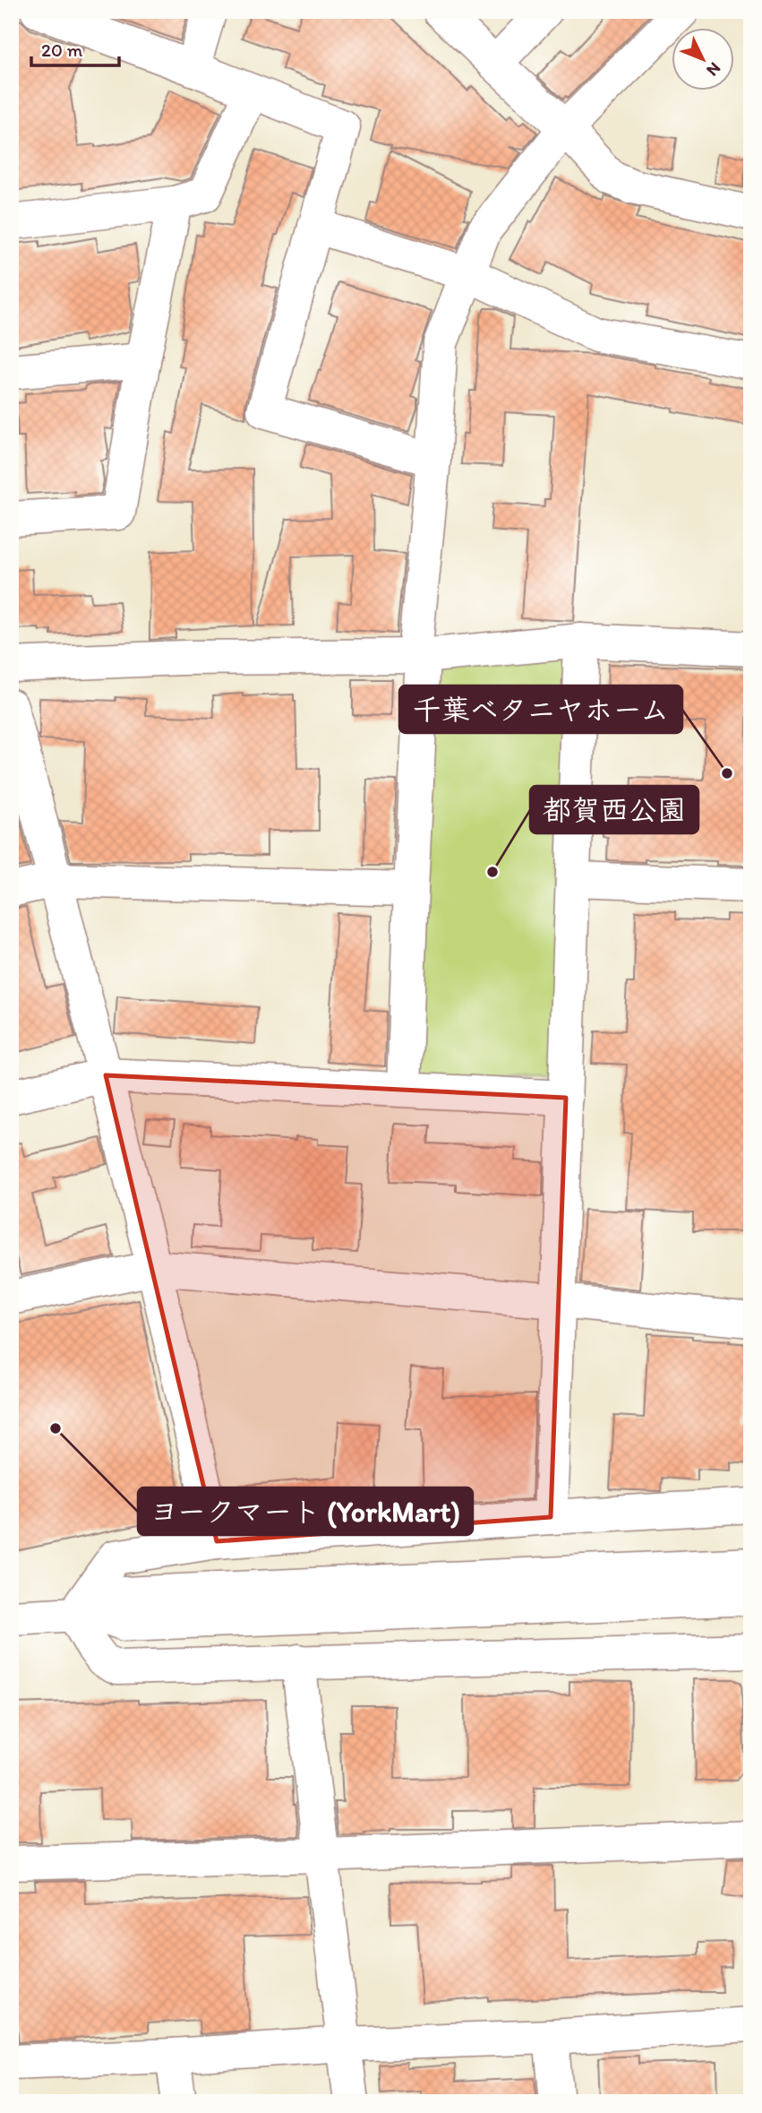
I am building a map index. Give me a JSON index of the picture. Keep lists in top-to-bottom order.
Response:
{
  "places": ["千葉ベタニヤホーム", "都賀西公園", "ヨークマート (YorkMart)"],
  "scale_bar": "20 m",
  "north": "bottom right"
}
